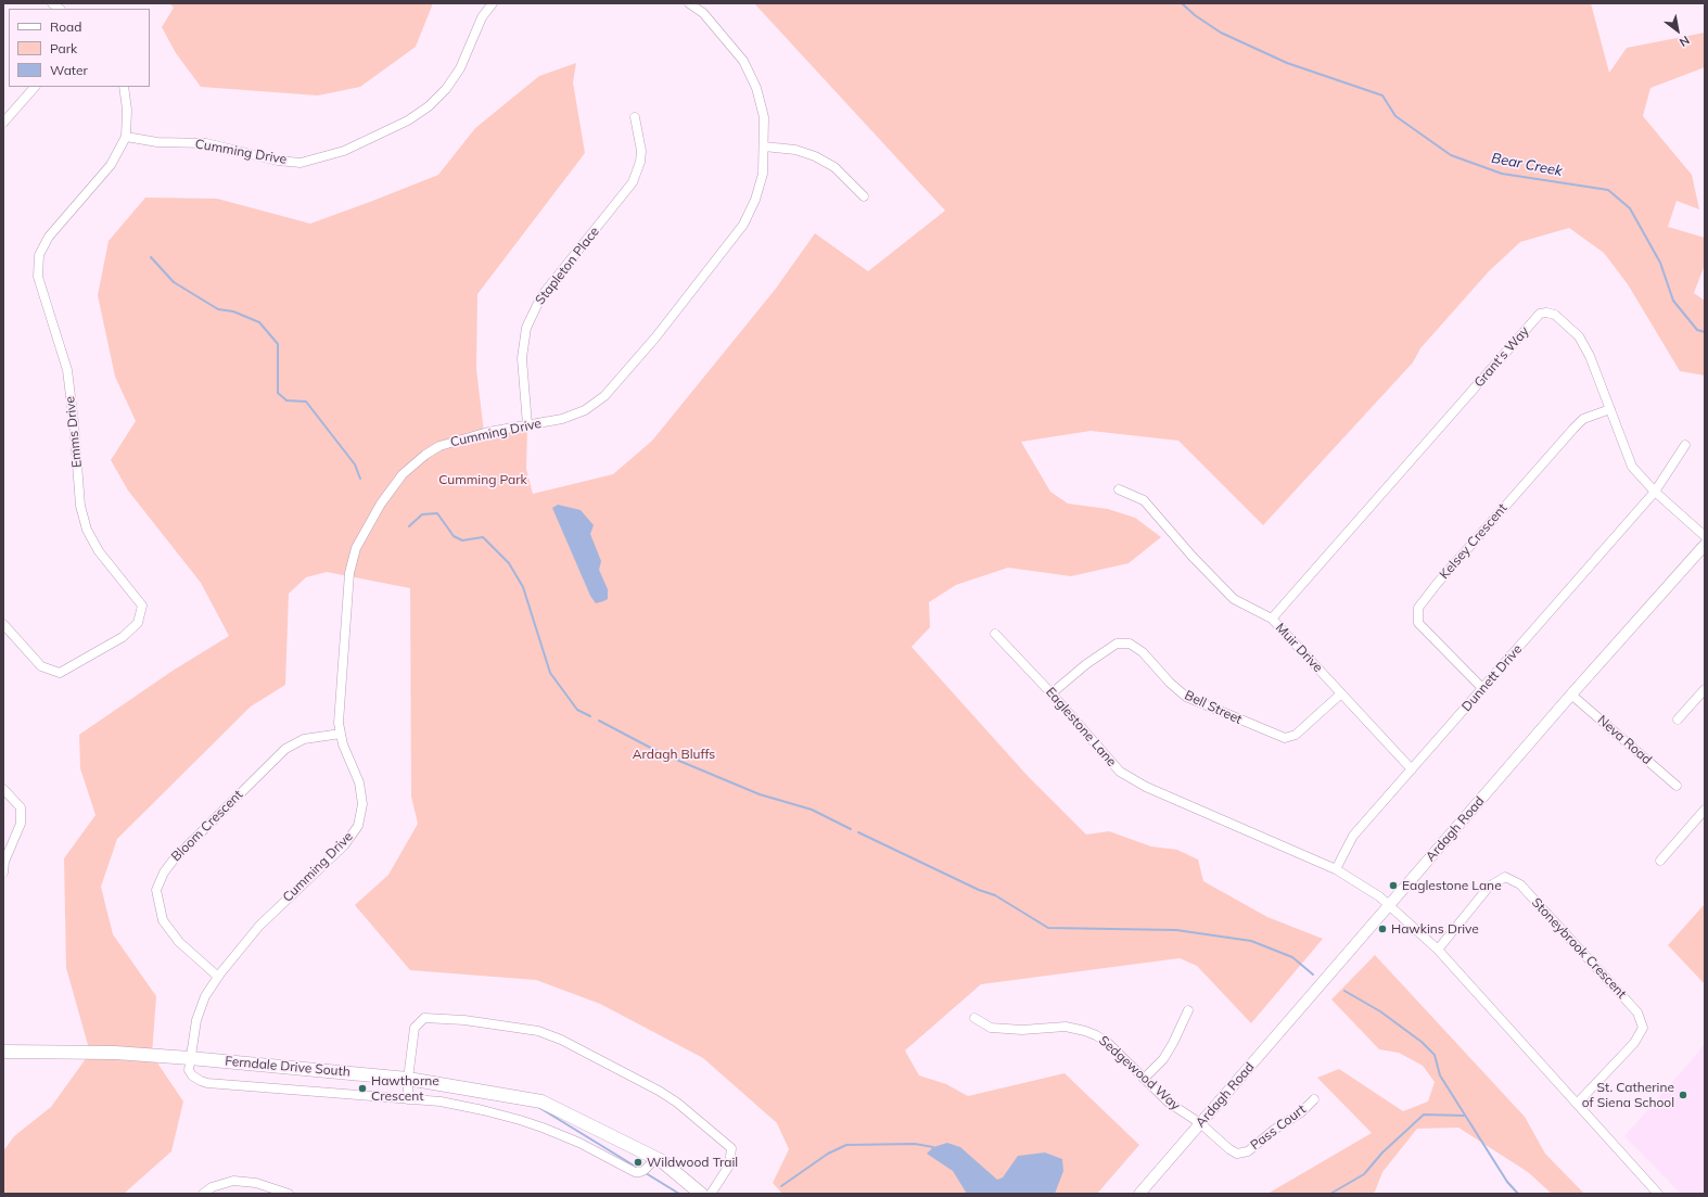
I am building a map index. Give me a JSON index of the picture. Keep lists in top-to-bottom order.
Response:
{
  "streets": {
    "main road": ["Ferndale Drive South"],
    "street": [
      "Cumming Drive",
      "Stapleton Place",
      "Grant's Way",
      "Emms Drive",
      "Kelsey Crescent",
      "Muir Drive",
      "Dunnett Drive",
      "Bell Street",
      "Eaglestone Lane",
      "Neva Road",
      "Bloom Crescent",
      "Ardagh Road",
      "Stoneybrook Crescent",
      "Sedgewood Way",
      "Pass Court"
    ]
  },
  "crossings": [
    ["Cumming Drive", "Stapleton Place"],
    ["Cumming Drive", "Emms Drive"],
    ["Cumming Drive", "Bloom Crescent"],
    ["Cumming Drive", "Ferndale Drive South"],
    ["Grant's Way", "Kelsey Crescent"],
    ["Grant's Way", "Muir Drive"],
    ["Grant's Way", "Dunnett Drive"],
    ["Kelsey Crescent", "Dunnett Drive"],
    ["Muir Drive", "Dunnett Drive"],
    ["Muir Drive", "Bell Street"],
    ["Dunnett Drive", "Eaglestone Lane"],
    ["Bell Street", "Eaglestone Lane"],
    ["Eaglestone Lane", "Ardagh Road"],
    ["Neva Road", "Ardagh Road"],
    ["Ardagh Road", "Sedgewood Way"],
    ["Ardagh Road", "Pass Court"],
    ["Sedgewood Way", "Pass Court"]
  ],
  "water": ["Bear Creek"],
  "parks": ["Cumming Park", "Ardagh Bluffs"],
  "places": [
    "Eaglestone Lane",
    "Hawkins Drive",
    "Hawthorne Crescent",
    "St. Catherine of Siena School",
    "Wildwood Trail"
  ],
  "legend": ["Road", "Park", "Water"],
  "north": "bottom right"
}
